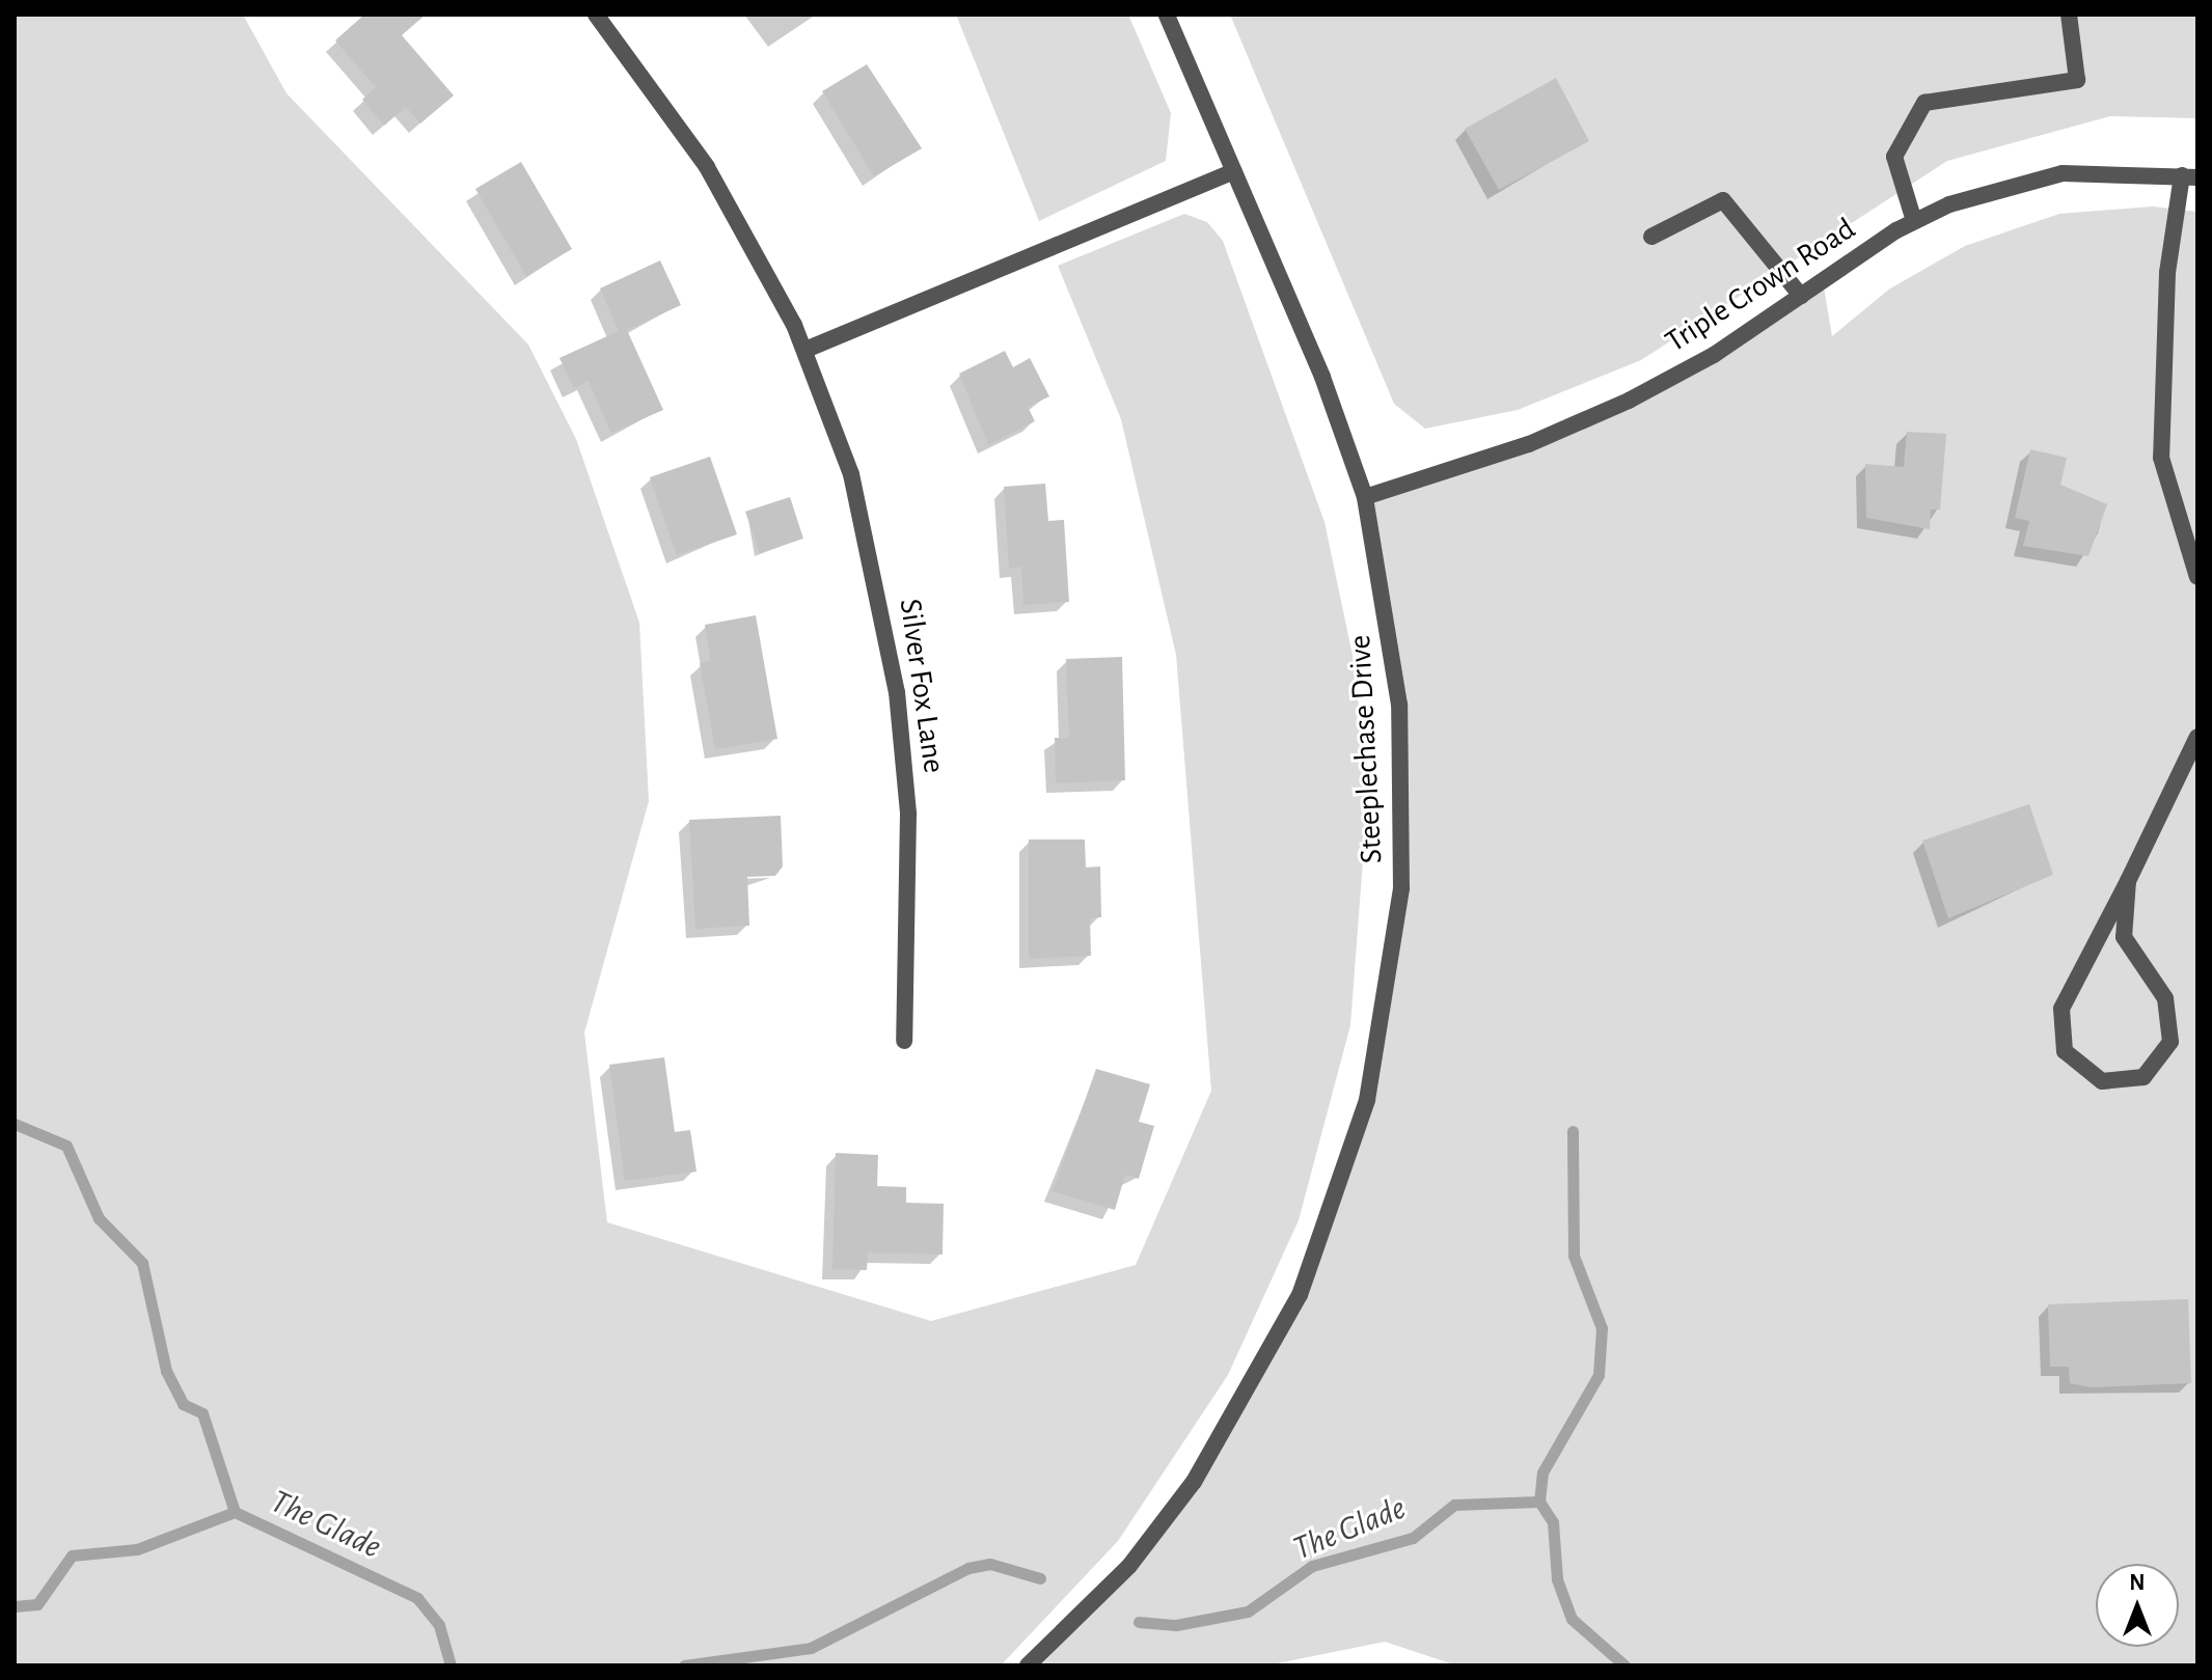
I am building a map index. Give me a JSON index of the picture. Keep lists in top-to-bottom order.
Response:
{
  "streets": {
    "street": ["Triple Crown Road", "Silver Fox Lane", "Steeplechase Drive"]
  },
  "crossings": [
    ["Triple Crown Road", "Steeplechase Drive"]
  ],
  "water": ["The Glade"],
  "north": "top"
}
